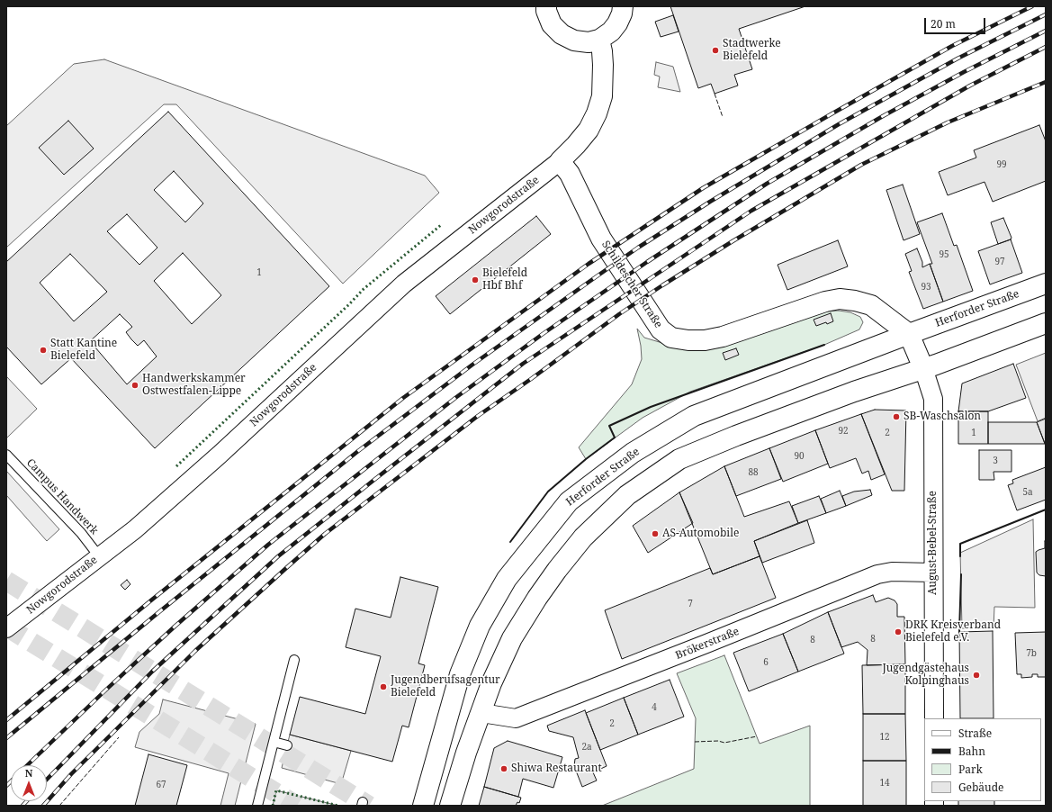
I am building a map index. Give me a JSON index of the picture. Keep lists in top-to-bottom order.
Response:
{
  "streets": {
    "street": [
      "Nowgorodstraße",
      "Schildescher Straße",
      "Herforder Straße",
      "August-Bebel-Straße",
      "Brökerstraße"
    ],
    "lane": ["Campus Handwerk"]
  },
  "crossings": [
    ["Nowgorodstraße", "Schildescher Straße"],
    ["Nowgorodstraße", "Campus Handwerk"],
    ["Schildescher Straße", "Herforder Straße"],
    ["August-Bebel-Straße", "Brökerstraße"]
  ],
  "places": [
    "Stadtwerke Bielefeld",
    "Bielefeld Hbf Bhf",
    "Statt Kantine Bielefeld",
    "Handwerkskammer Ostwestfalen-Lippe",
    "SB-Waschsalon",
    "AS-Automobile",
    "DRK Kreisverband Bielefeld e.V.",
    "Jugendgästehaus Kolpinghaus",
    "Jugendberufsagentur Bielefeld",
    "Shiwa Restaurant"
  ],
  "house_numbers": [
    "99",
    "95",
    "97",
    "1",
    "93",
    "92",
    "2",
    "1",
    "90",
    "3",
    "88",
    "5a",
    "7",
    "8",
    "8",
    "7b",
    "6",
    "4",
    "2",
    "12",
    "2a",
    "14",
    "67"
  ],
  "legend": [
    "Straße",
    "Bahn",
    "Park",
    "Gebäude"
  ],
  "scale_bar": "20 m",
  "north": "top"
}
